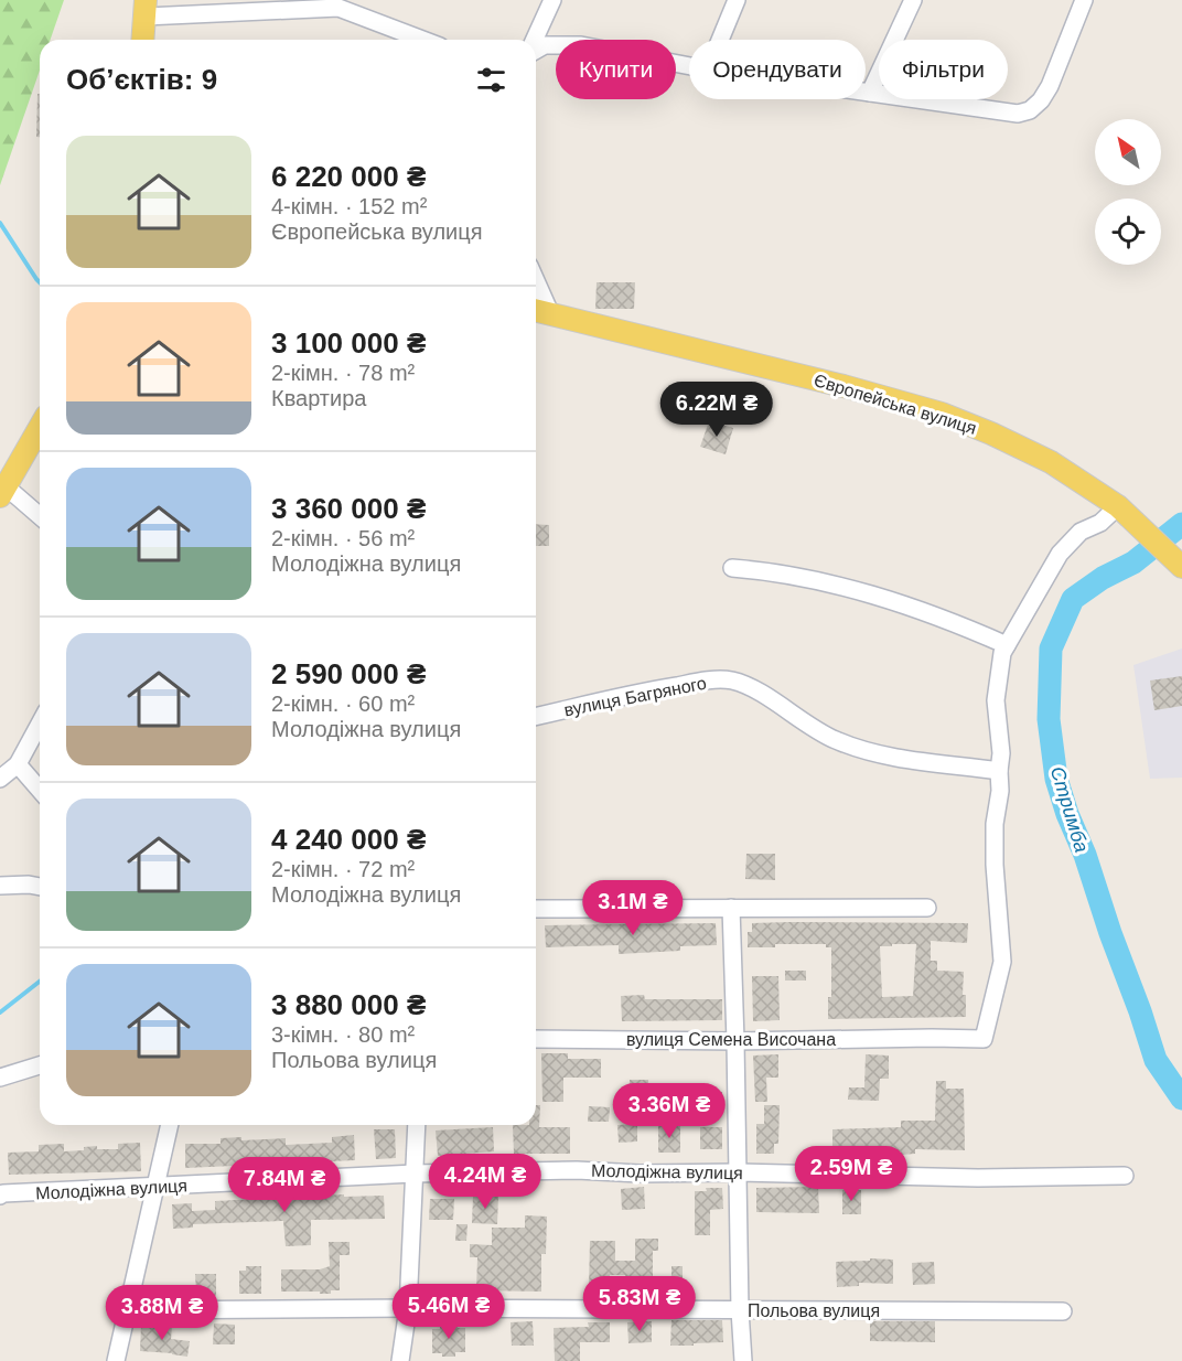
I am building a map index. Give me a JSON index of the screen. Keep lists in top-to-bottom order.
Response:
{
  "streets": {
    "main road": ["Європейська вулиця"],
    "street": [
      "вулиця Багряного",
      "вулиця Семена Височана",
      "Молодіжна вулиця",
      "Польова вулиця"
    ]
  },
  "crossings": [
    ["вулиця Багряного", "вулиця Семена Височана"]
  ],
  "water": ["Стримба"],
  "north": "top left",
  "page": {
    "chip": ["Купити", "Орендувати", "Фільтри"],
    "heading": "Об’єктів: 9",
    "list": [
      {
        "name": "6 220 000 ₴",
        "note": "4-кімн. · 152 m² · Європейська вулиця"
      },
      {
        "name": "3 100 000 ₴",
        "note": "2-кімн. · 78 m² · Квартира"
      },
      {
        "name": "3 360 000 ₴",
        "note": "2-кімн. · 56 m² · Молодіжна вулиця"
      },
      {
        "name": "2 590 000 ₴",
        "note": "2-кімн. · 60 m² · Молодіжна вулиця"
      },
      {
        "name": "4 240 000 ₴",
        "note": "2-кімн. · 72 m² · Молодіжна вулиця"
      },
      {
        "name": "3 880 000 ₴",
        "note": "3-кімн. · 80 m² · Польова вулиця"
      }
    ],
    "price": [
      "6.22M ₴",
      "3.1M ₴",
      "3.36M ₴",
      "2.59M ₴",
      "4.24M ₴",
      "7.84M ₴",
      "5.83M ₴",
      "5.46M ₴",
      "3.88M ₴"
    ]
  }
}
